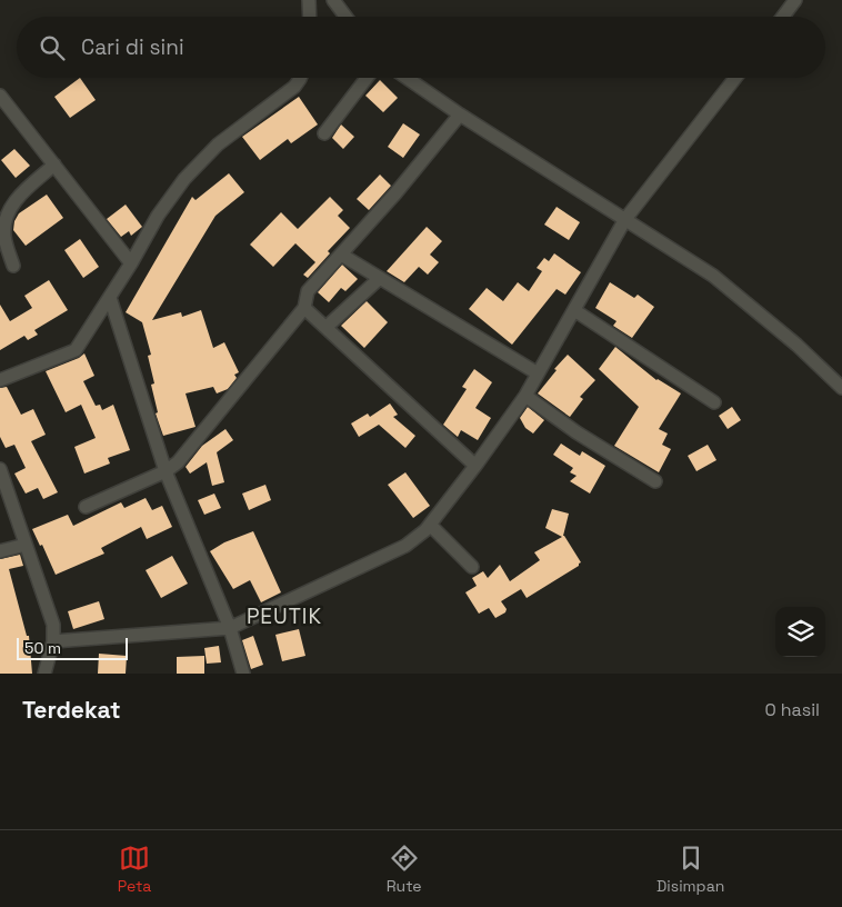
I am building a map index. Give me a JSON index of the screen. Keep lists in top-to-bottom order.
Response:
{
  "districts": ["PEUTIK"],
  "scale_bar": "50 m",
  "page": {
    "search": "Cari di sini",
    "scale": "50 m",
    "heading": ["Terdekat", "0 hasil"],
    "nav": ["Peta", "Rute", "Disimpan"]
  }
}
